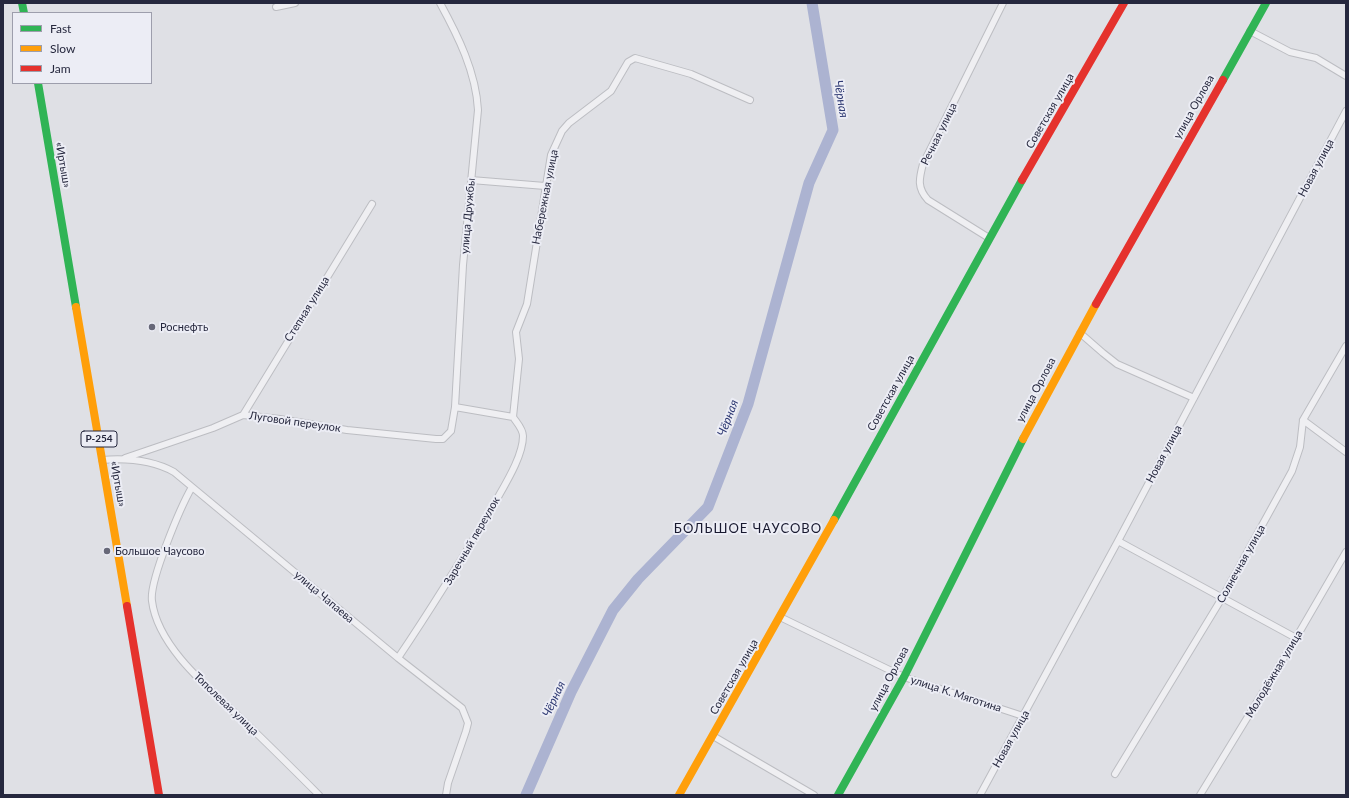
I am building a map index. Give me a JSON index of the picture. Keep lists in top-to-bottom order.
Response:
{
  "streets": {
    "main road": [
      "улица Орлова",
      "Советская улица",
      "«Иртыш»",
      "Р-254"
    ],
    "street": [
      "Речная улица",
      "Новая улица",
      "Набережная улица",
      "улица Дружбы",
      "Степная улица",
      "Луговой переулок",
      "Заречный переулок",
      "Солнечная улица",
      "улица Чапаева",
      "Молодёжная улица",
      "улица К. Мяготина",
      "Тополевая улица"
    ]
  },
  "crossings": [
    ["улица Орлова", "улица К. Мяготина"],
    ["Советская улица", "Речная улица"],
    ["Советская улица", "улица К. Мяготина"],
    ["«Иртыш»", "улица Чапаева"],
    ["Новая улица", "улица К. Мяготина"],
    ["Набережная улица", "Заречный переулок"],
    ["улица Дружбы", "Луговой переулок"],
    ["Степная улица", "Луговой переулок"],
    ["Луговой переулок", "улица Чапаева"],
    ["Заречный переулок", "улица Чапаева"],
    ["улица Чапаева", "Тополевая улица"]
  ],
  "districts": ["БОЛЬШОЕ ЧАУСОВО"],
  "water": ["Чёрная"],
  "places": ["Роснефть", "Большое Чаусово"],
  "legend": ["Fast", "Slow", "Jam"]
}
